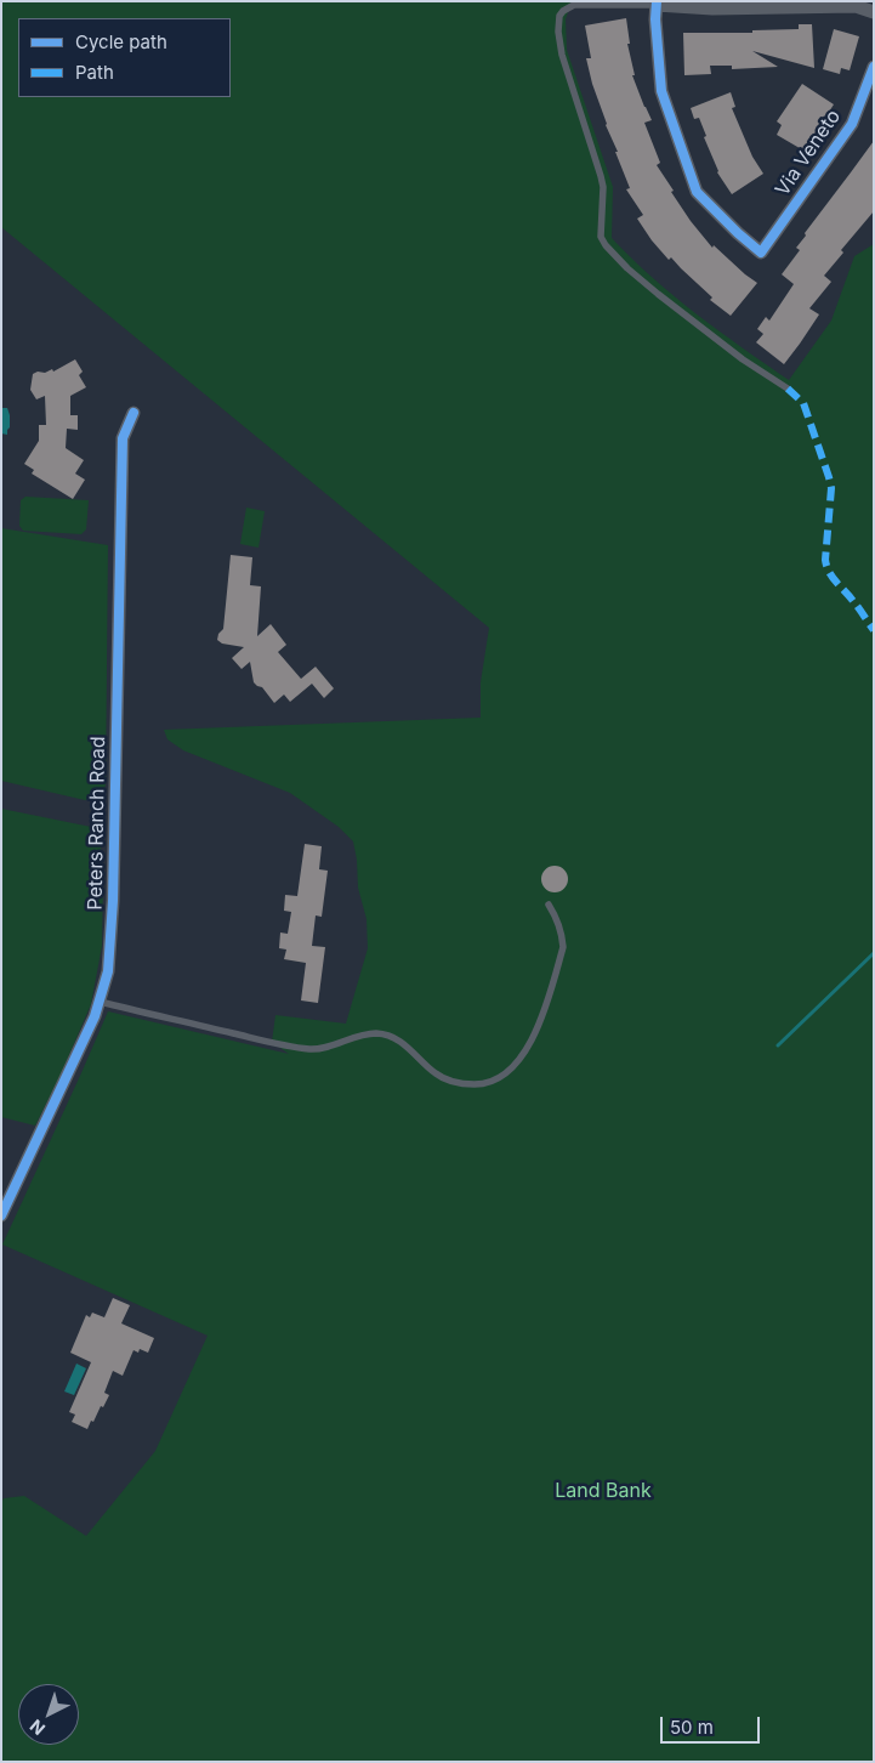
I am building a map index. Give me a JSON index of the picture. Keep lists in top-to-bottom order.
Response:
{
  "streets": {
    "street": ["Via Veneto", "Peters Ranch Road"]
  },
  "parks": ["Land Bank"],
  "legend": ["Cycle path", "Path"],
  "scale_bar": "50 m",
  "north": "bottom left"
}
